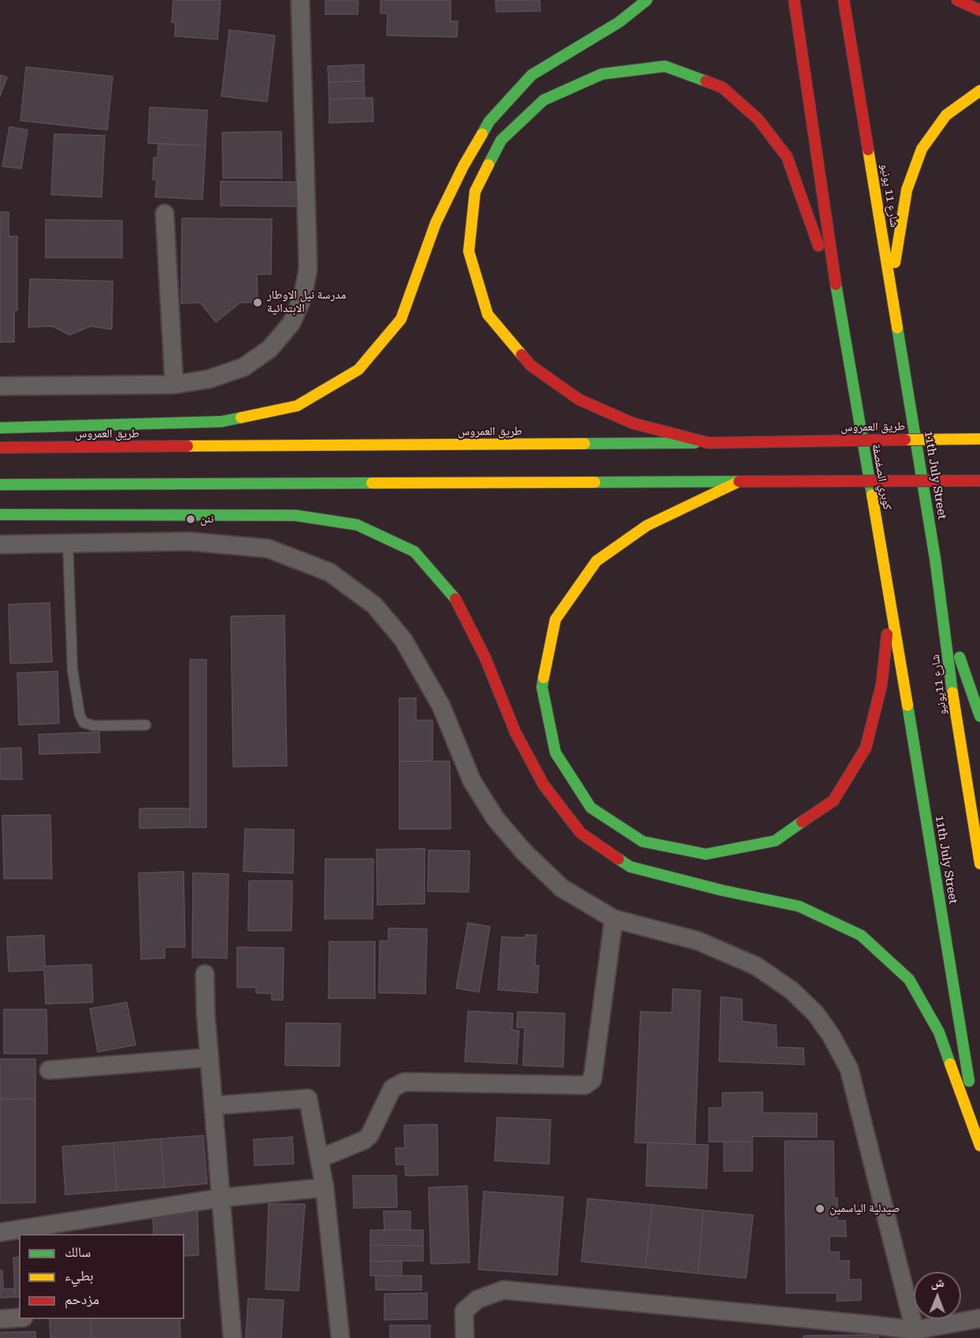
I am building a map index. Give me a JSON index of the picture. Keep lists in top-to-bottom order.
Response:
{
  "streets": {
    "main road": [
      "شارع 11 يونيو",
      "طريق العمروس",
      "11th July Street",
      "كوبري الصفصفة",
      "شارع 11يونيو"
    ]
  },
  "crossings": [
    ["شارع 11 يونيو", "11th July Street"],
    ["11th July Street", "كوبري الصفصفة"],
    ["11th July Street", "شارع 11يونيو"]
  ],
  "places": ["مدرسة نيل الاوطار الابتدائية", "ننن", "صيدلية الياسمين"],
  "legend": ["سالك", "بطيء", "مزدحم"],
  "north": "top"
}
